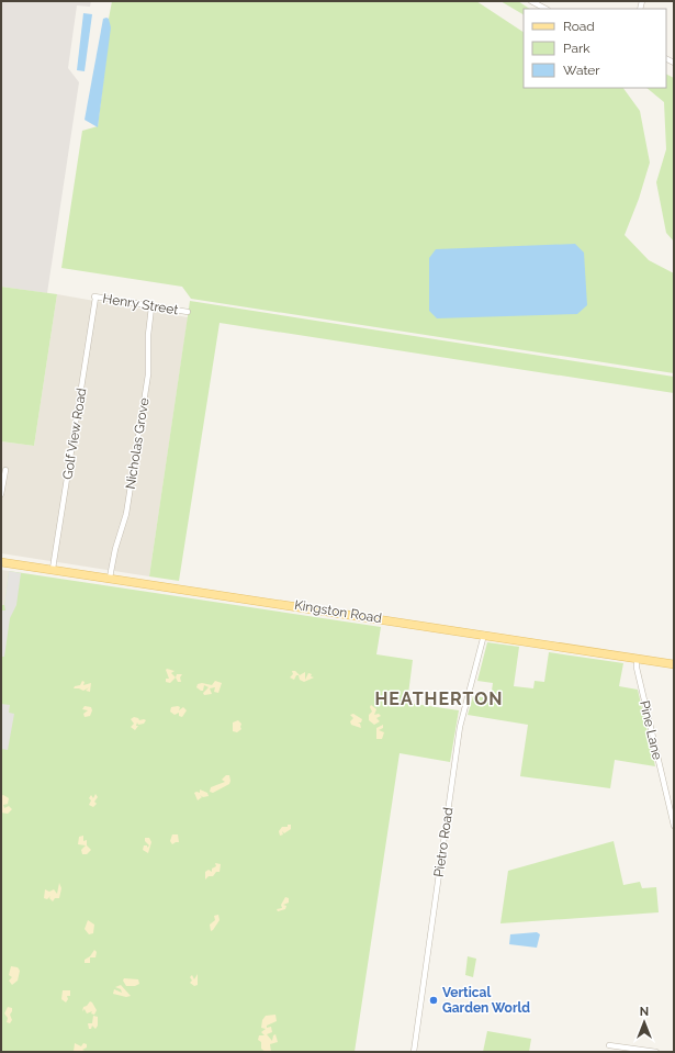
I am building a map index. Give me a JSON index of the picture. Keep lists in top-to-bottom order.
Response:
{
  "streets": {
    "main road": ["Kingston Road"],
    "street": [
      "Henry Street",
      "Golf View Road",
      "Nicholas Grove",
      "Pine Lane",
      "Pietro Road"
    ]
  },
  "crossings": [
    ["Henry Street", "Golf View Road"],
    ["Henry Street", "Nicholas Grove"],
    ["Golf View Road", "Kingston Road"],
    ["Nicholas Grove", "Kingston Road"],
    ["Kingston Road", "Pine Lane"],
    ["Kingston Road", "Pietro Road"]
  ],
  "districts": ["HEATHERTON"],
  "places": ["Vertical Garden World"],
  "legend": ["Road", "Park", "Water"],
  "north": "top"
}
